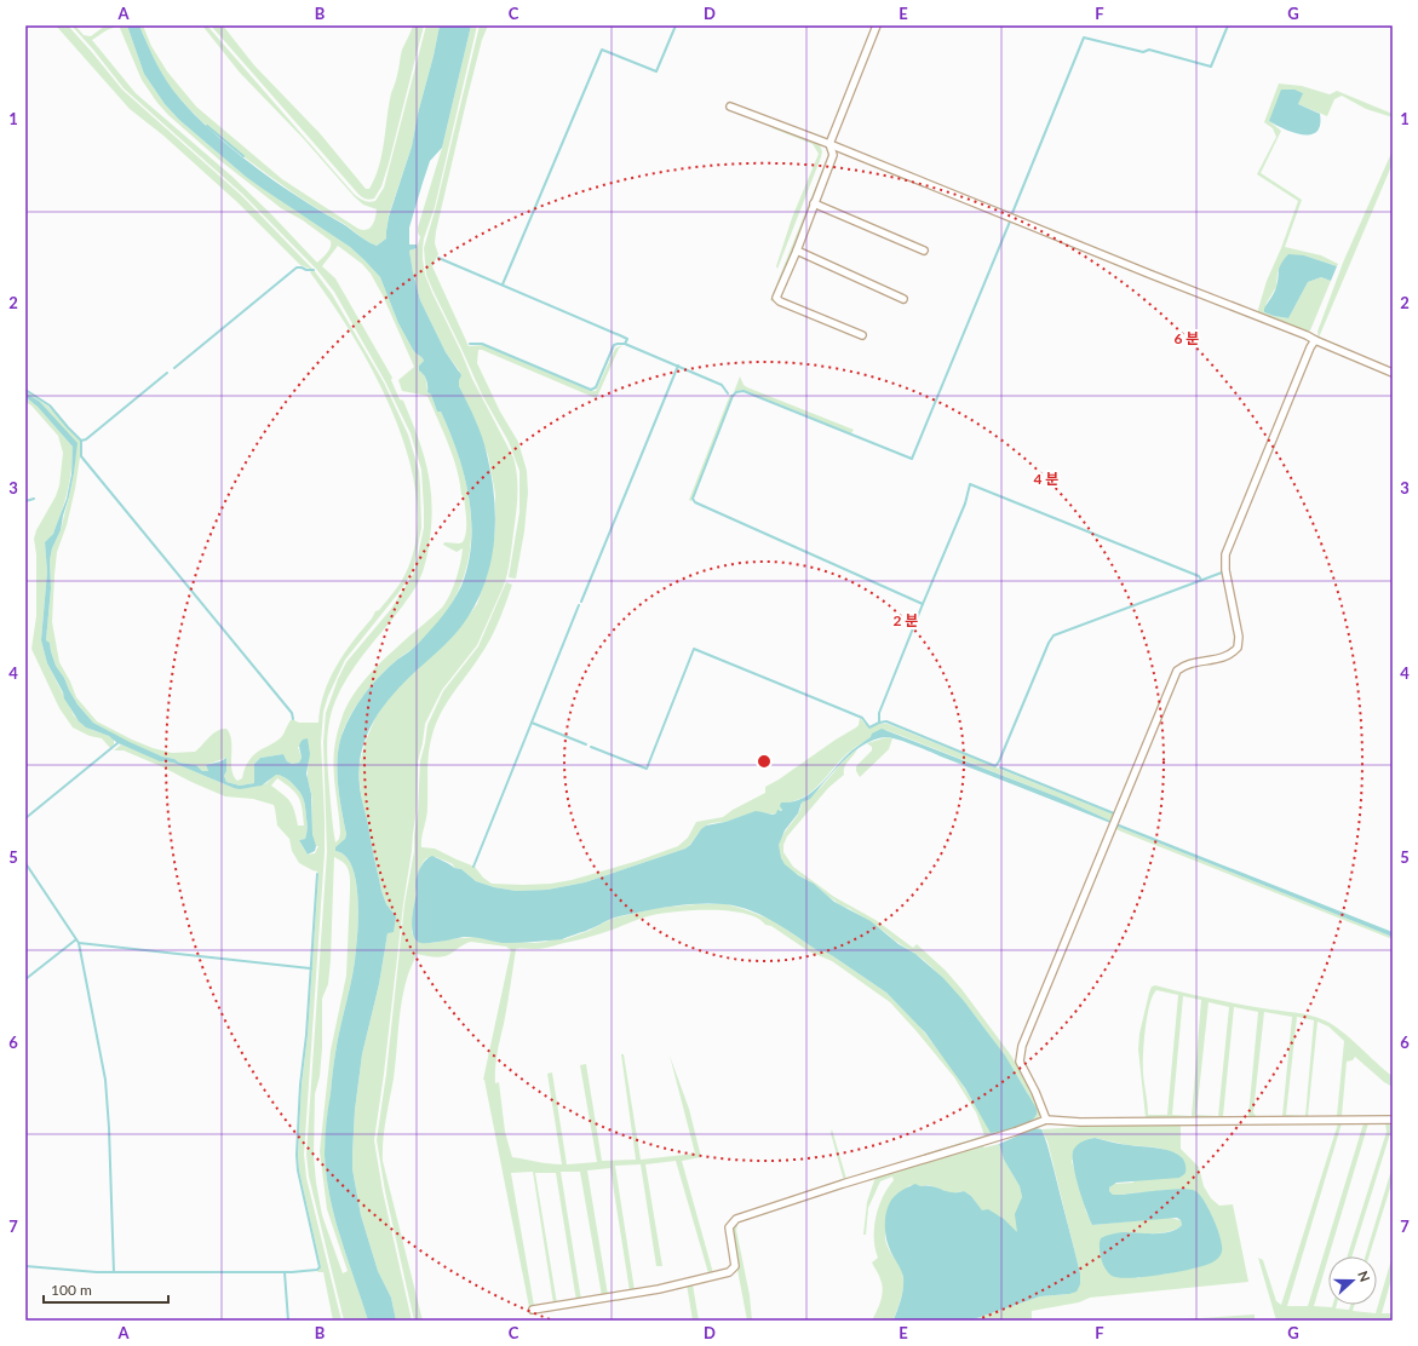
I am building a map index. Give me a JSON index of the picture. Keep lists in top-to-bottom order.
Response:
{
  "scale_bar": "100 m",
  "north": "right",
  "grid": {
    "columns": [
      "A",
      "B",
      "C",
      "D",
      "E",
      "F",
      "G"
    ],
    "rows": [
      "1",
      "2",
      "3",
      "4",
      "5",
      "6",
      "7"
    ]
  },
  "rings": ["6 분", "4 분", "2 분"]
}
